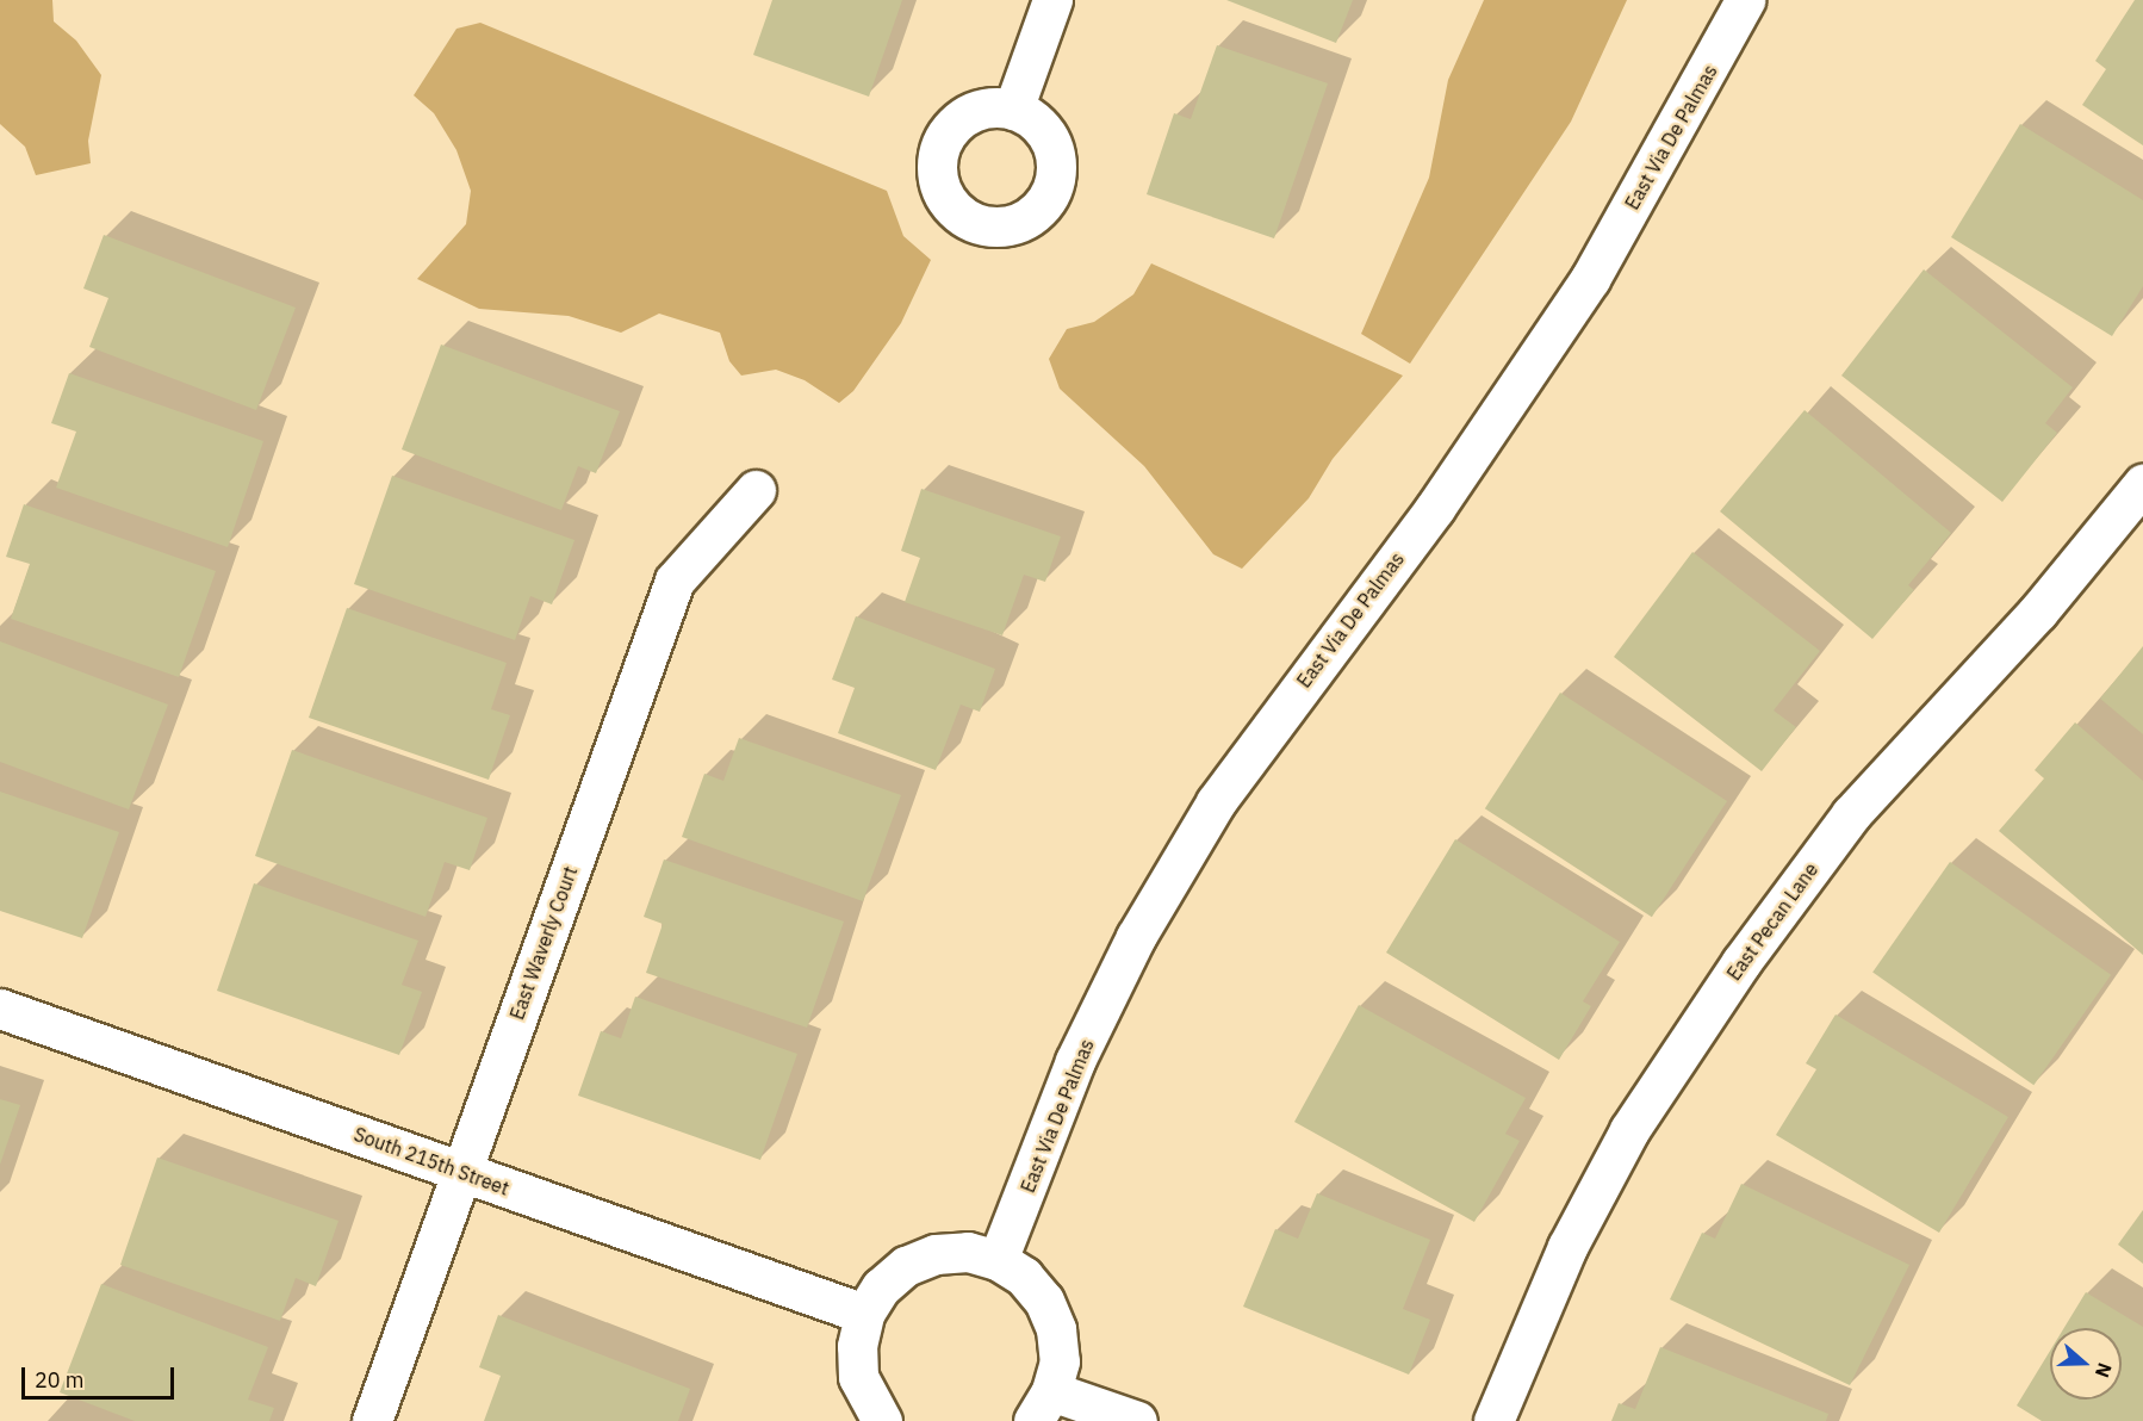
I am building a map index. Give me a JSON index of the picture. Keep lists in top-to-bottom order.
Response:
{
  "streets": {
    "street": [
      "East Via De Palmas",
      "East Pecan Lane",
      "East Waverly Court",
      "South 215th Street"
    ]
  },
  "crossings": [
    ["East Waverly Court", "South 215th Street"]
  ],
  "scale_bar": "20 m",
  "north": "right"
}
